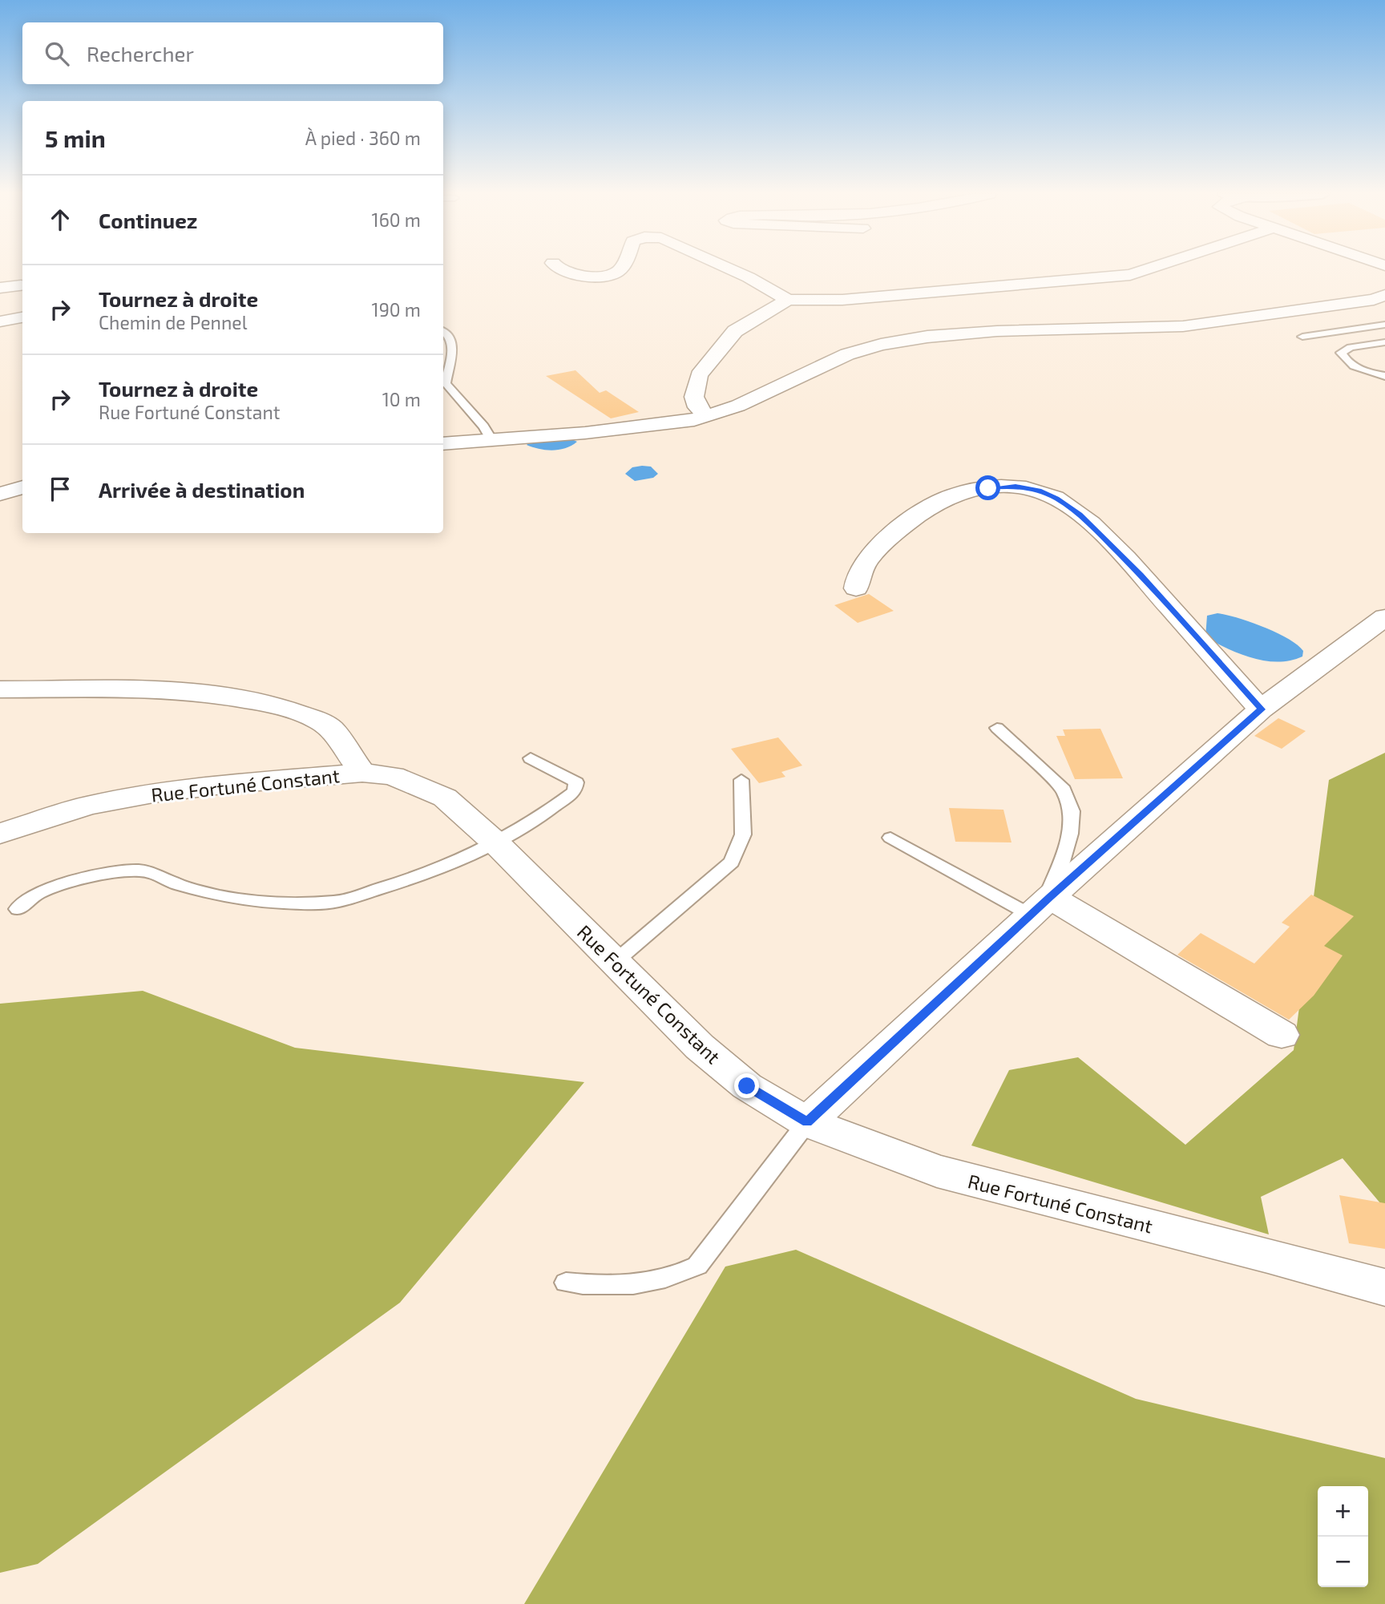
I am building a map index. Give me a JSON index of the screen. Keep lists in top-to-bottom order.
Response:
{
  "streets": {
    "street": ["Rue Fortuné Constant"]
  },
  "page": {
    "search": "Rechercher",
    "heading": ["5 min", "À pied · 360 m"],
    "list": [
      ["Continuez", "160 m"],
      ["Tournez à droite", "Chemin de Pennel", "190 m"],
      ["Tournez à droite", "Rue Fortuné Constant", "10 m"],
      "Arrivée à destination"
    ],
    "map_buttons": ["+", "−"]
  }
}
